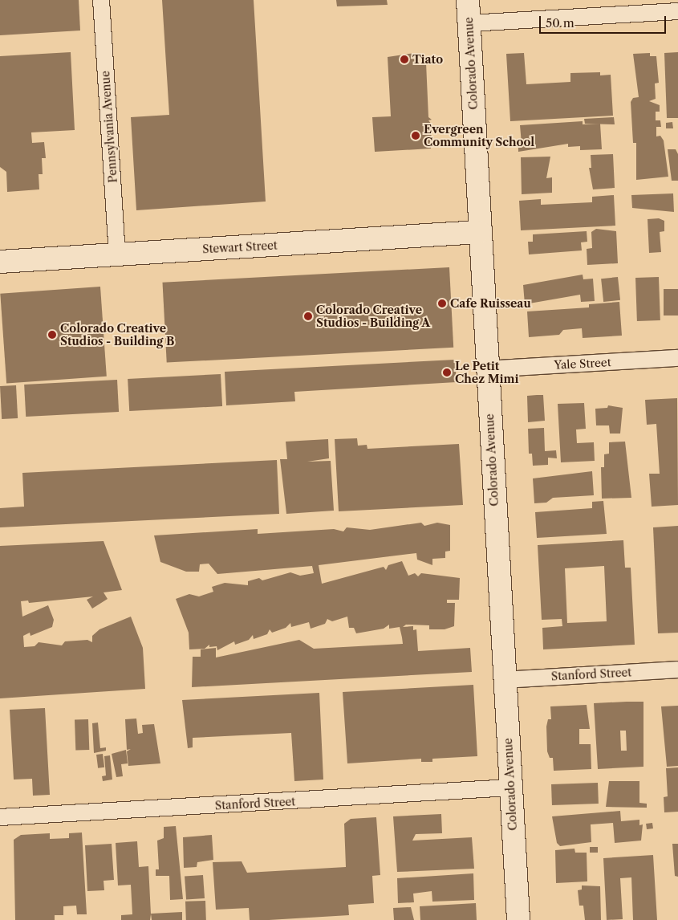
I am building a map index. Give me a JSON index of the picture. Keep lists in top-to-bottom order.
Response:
{
  "streets": {
    "street": [
      "Colorado Avenue",
      "Pennsylvania Avenue",
      "Stewart Street",
      "Yale Street",
      "Stanford Street"
    ]
  },
  "crossings": [
    ["Colorado Avenue", "Stewart Street"],
    ["Colorado Avenue", "Yale Street"],
    ["Colorado Avenue", "Stanford Street"],
    ["Pennsylvania Avenue", "Stewart Street"]
  ],
  "places": [
    "Tiato",
    "Evergreen Community School",
    "Cafe Ruisseau",
    "Colorado Creative Studios - Building A",
    "Colorado Creative Studios - Building B",
    "Le Petit Chez Mimi"
  ],
  "scale_bar": "50 m"
}
